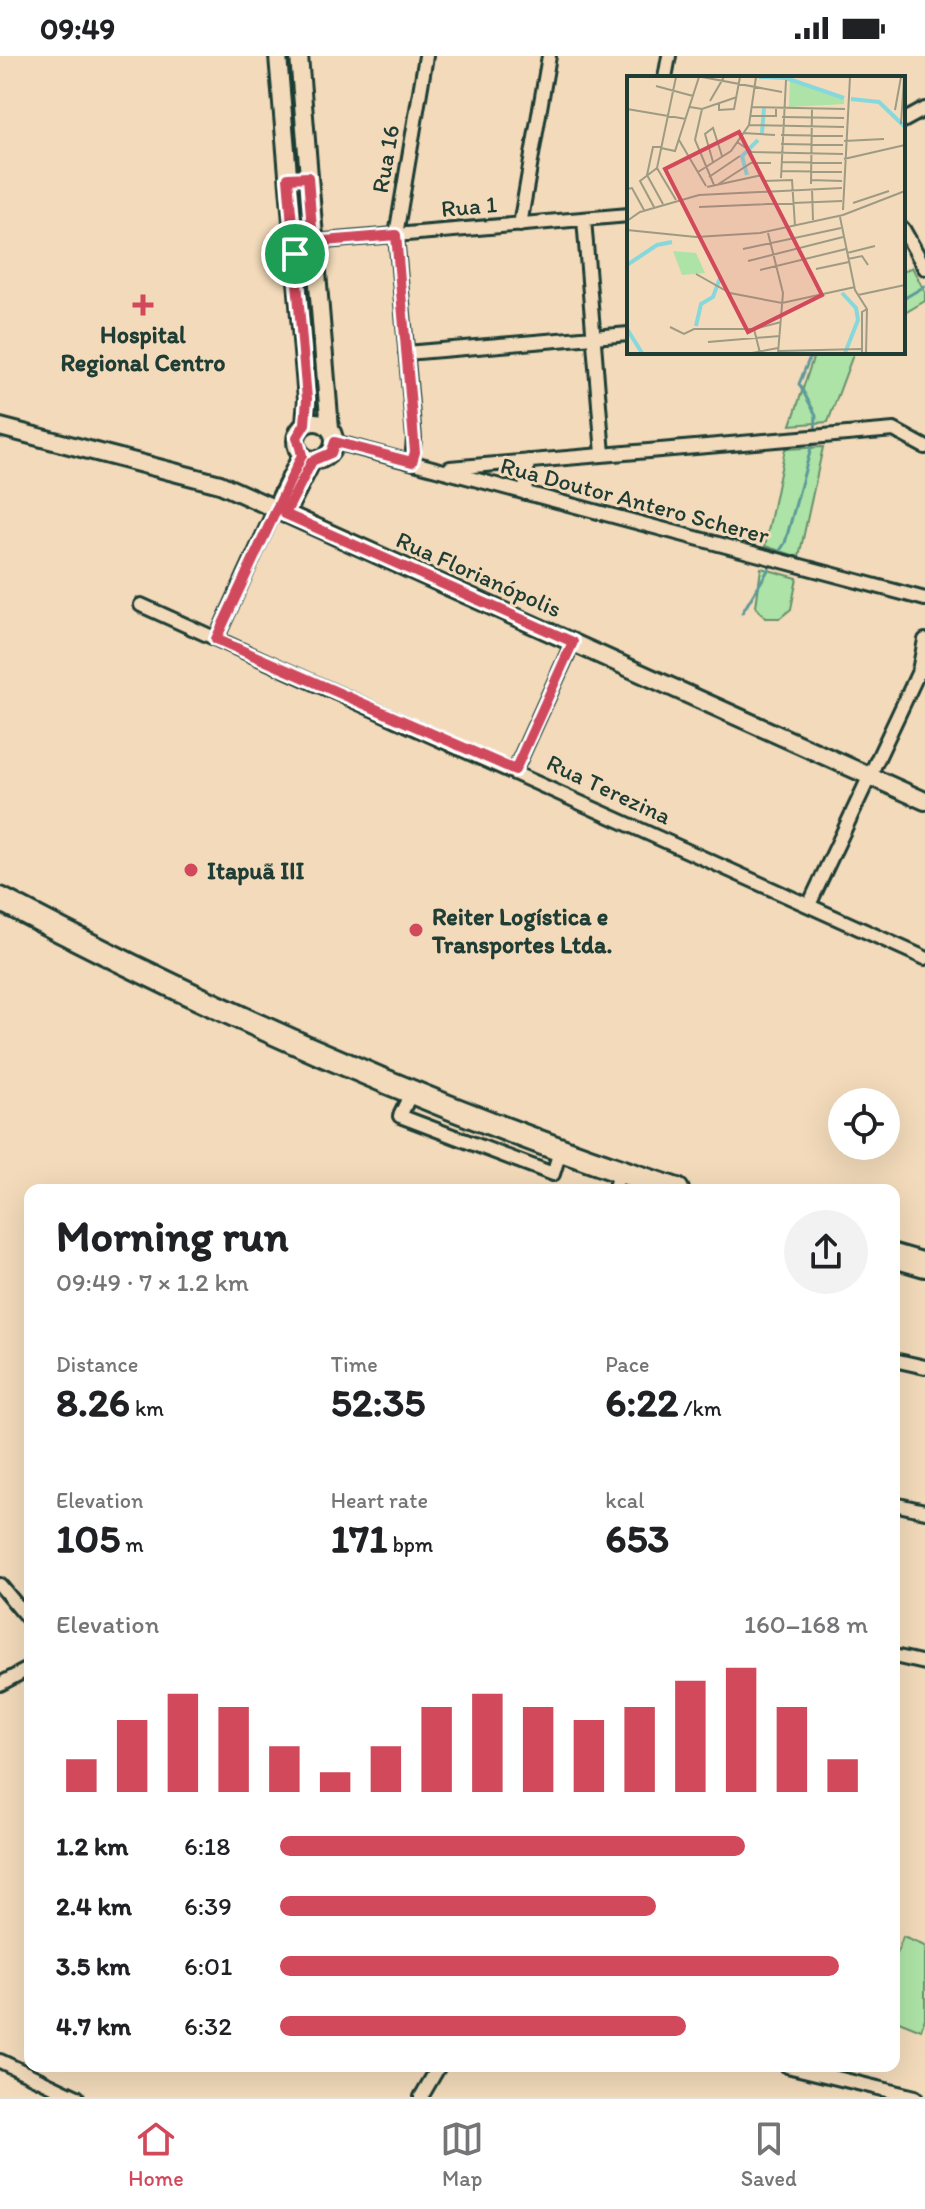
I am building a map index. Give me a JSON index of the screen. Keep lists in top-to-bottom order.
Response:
{
  "streets": {
    "street": [
      "Rua 16",
      "Rua 1",
      "Rua Doutor Antero Scherer",
      "Rua Florianópolis",
      "Rua Terezina"
    ]
  },
  "crossings": [
    ["Rua 16", "Rua 1"],
    ["Rua 16", "Rua Doutor Antero Scherer"]
  ],
  "places": {
    "health": ["Hospital Regional Centro"],
    "other": ["Itapuã III", "Reiter Logística e Transportes Ltda."]
  },
  "page": {
    "status": "09:49",
    "heading": ["Morning run", "09:49 · 7 × 1.2 km"],
    "stats": [
      ["Distance", "8.26 km"],
      ["Time", "52:35"],
      ["Pace", "6:22 /km"],
      ["Elevation", "105 m"],
      ["Heart rate", "171 bpm"],
      ["kcal", "653"]
    ],
    "chart": ["Elevation", "160–168 m"],
    "list": [
      {
        "name": "1.2 km",
        "note": "6:18"
      },
      {
        "name": "2.4 km",
        "note": "6:39"
      },
      {
        "name": "3.5 km",
        "note": "6:01"
      },
      {
        "name": "4.7 km",
        "note": "6:32"
      }
    ],
    "tabs": ["Home", "Map", "Saved"]
  }
}
